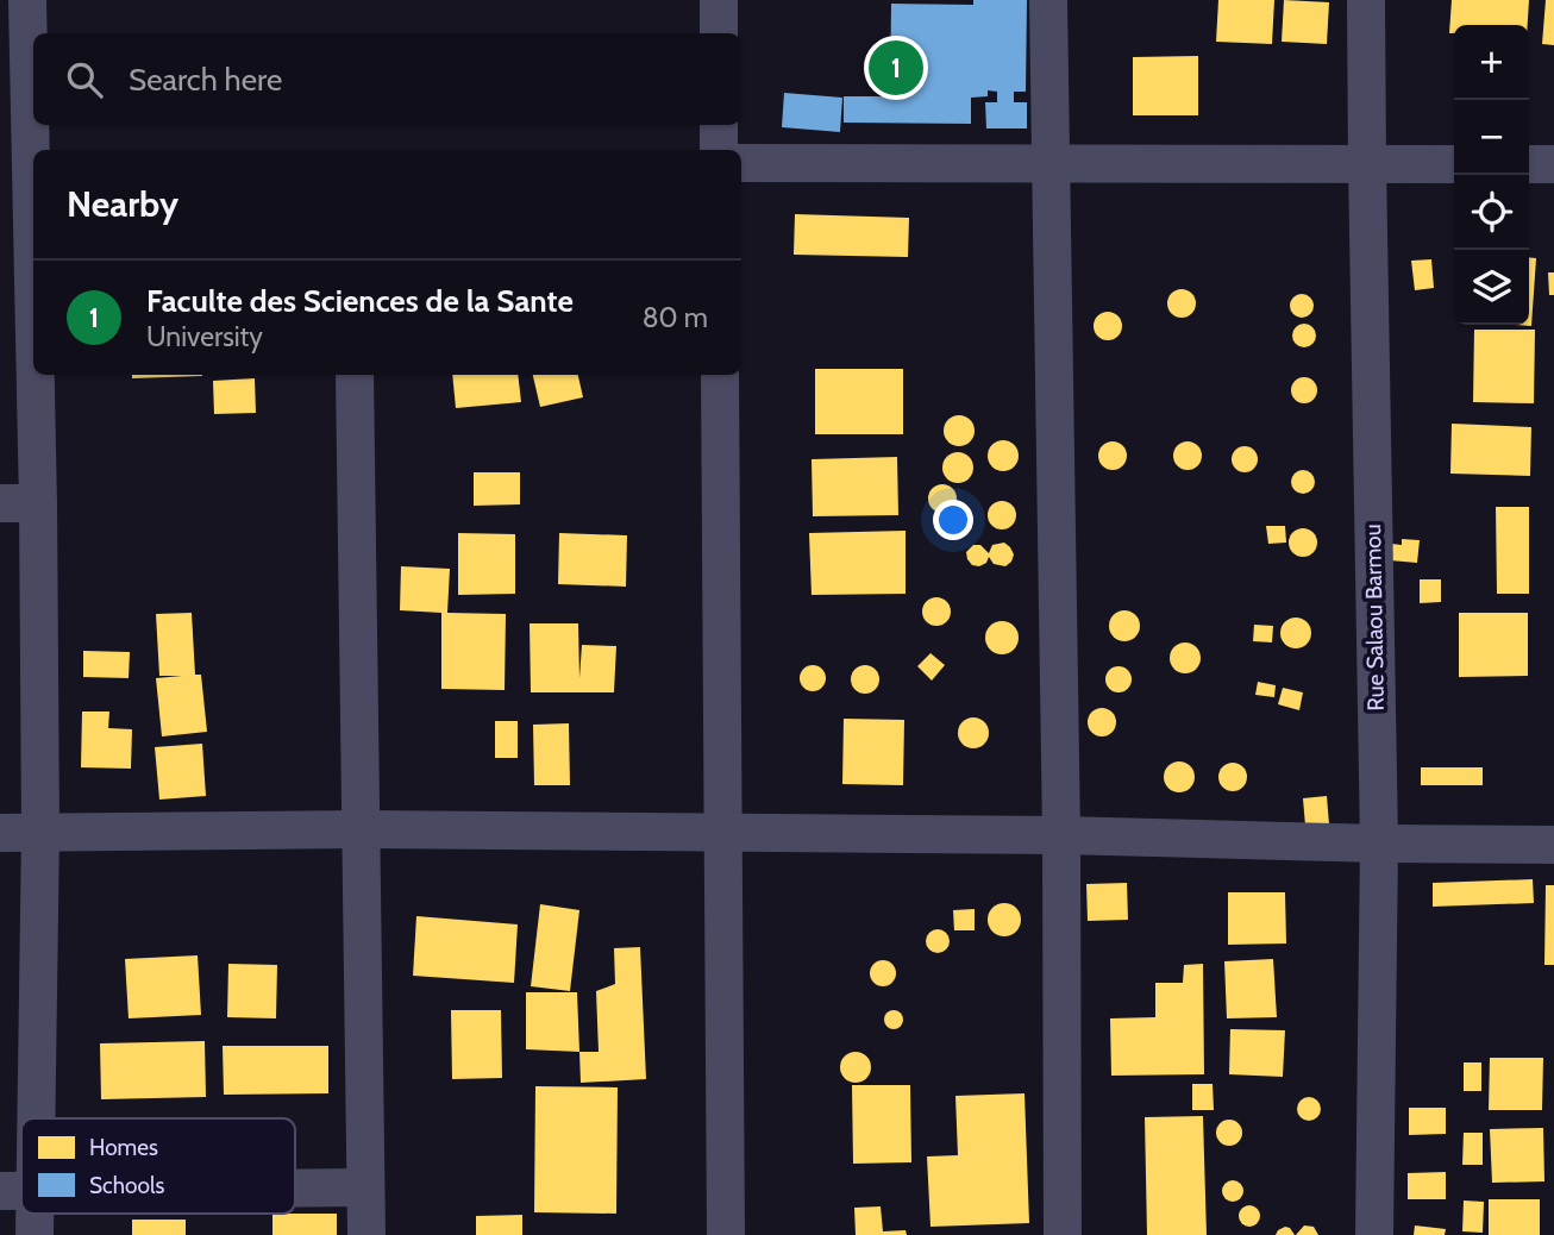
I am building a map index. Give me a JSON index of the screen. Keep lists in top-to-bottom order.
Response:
{
  "streets": {
    "street": ["Rue Salaou Barmou"]
  },
  "legend": ["Homes", "Schools"],
  "page": {
    "map_buttons": ["+", "−"],
    "search": "Search here",
    "pins": "1",
    "heading": "Nearby",
    "list": [
      {
        "mark": "1",
        "name": "Faculte des Sciences de la Sante",
        "note": "University",
        "value": "80 m"
      }
    ]
  }
}
